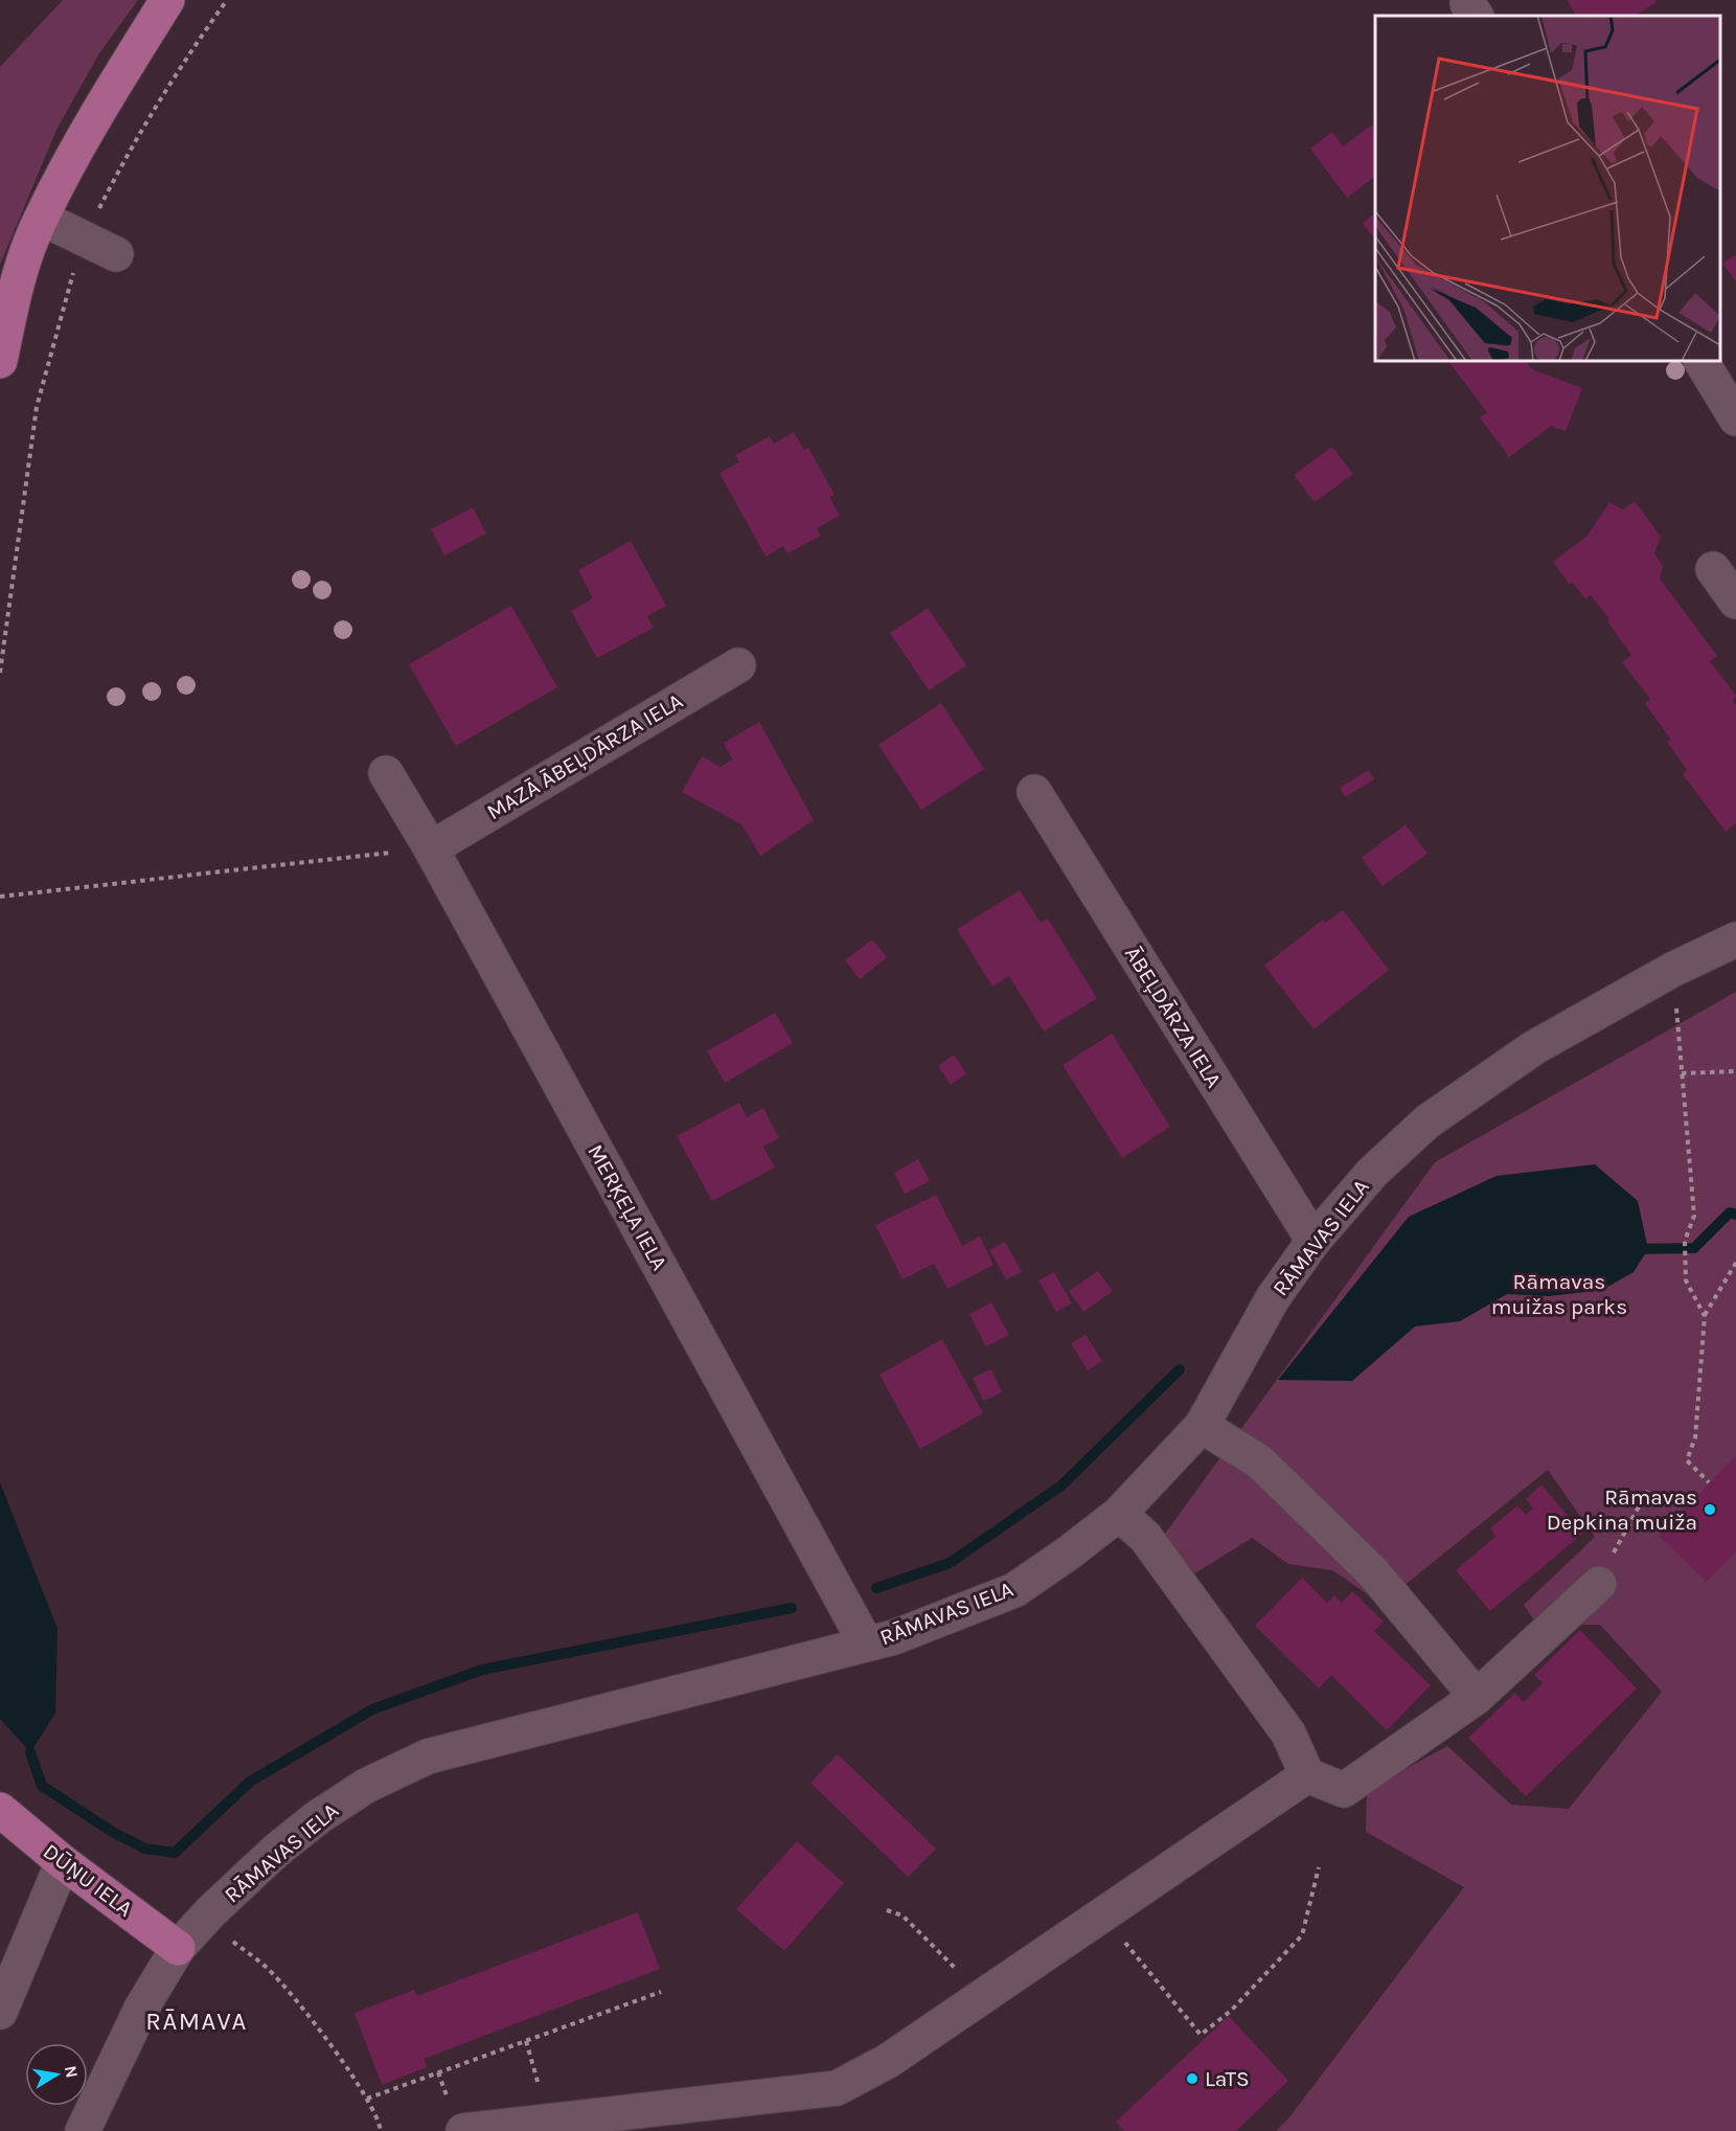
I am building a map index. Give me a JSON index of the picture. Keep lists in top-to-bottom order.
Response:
{
  "streets": {
    "main road": ["DŪŅU IELA"],
    "street": [
      "MAZĀ ĀBEĻDĀRZA IELA",
      "ĀBEĻDĀRZA IELA",
      "MERĶEĻA IELA",
      "RĀMAVAS IELA"
    ]
  },
  "crossings": [
    ["MAZĀ ĀBEĻDĀRZA IELA", "MERĶEĻA IELA"],
    ["ĀBEĻDĀRZA IELA", "RĀMAVAS IELA"],
    ["MERĶEĻA IELA", "RĀMAVAS IELA"],
    ["RĀMAVAS IELA", "DŪŅU IELA"]
  ],
  "districts": ["RĀMAVA"],
  "parks": ["Rāmavas muižas parks"],
  "places": ["Rāmavas Depkina muiža", "LaTS"],
  "north": "right"
}
